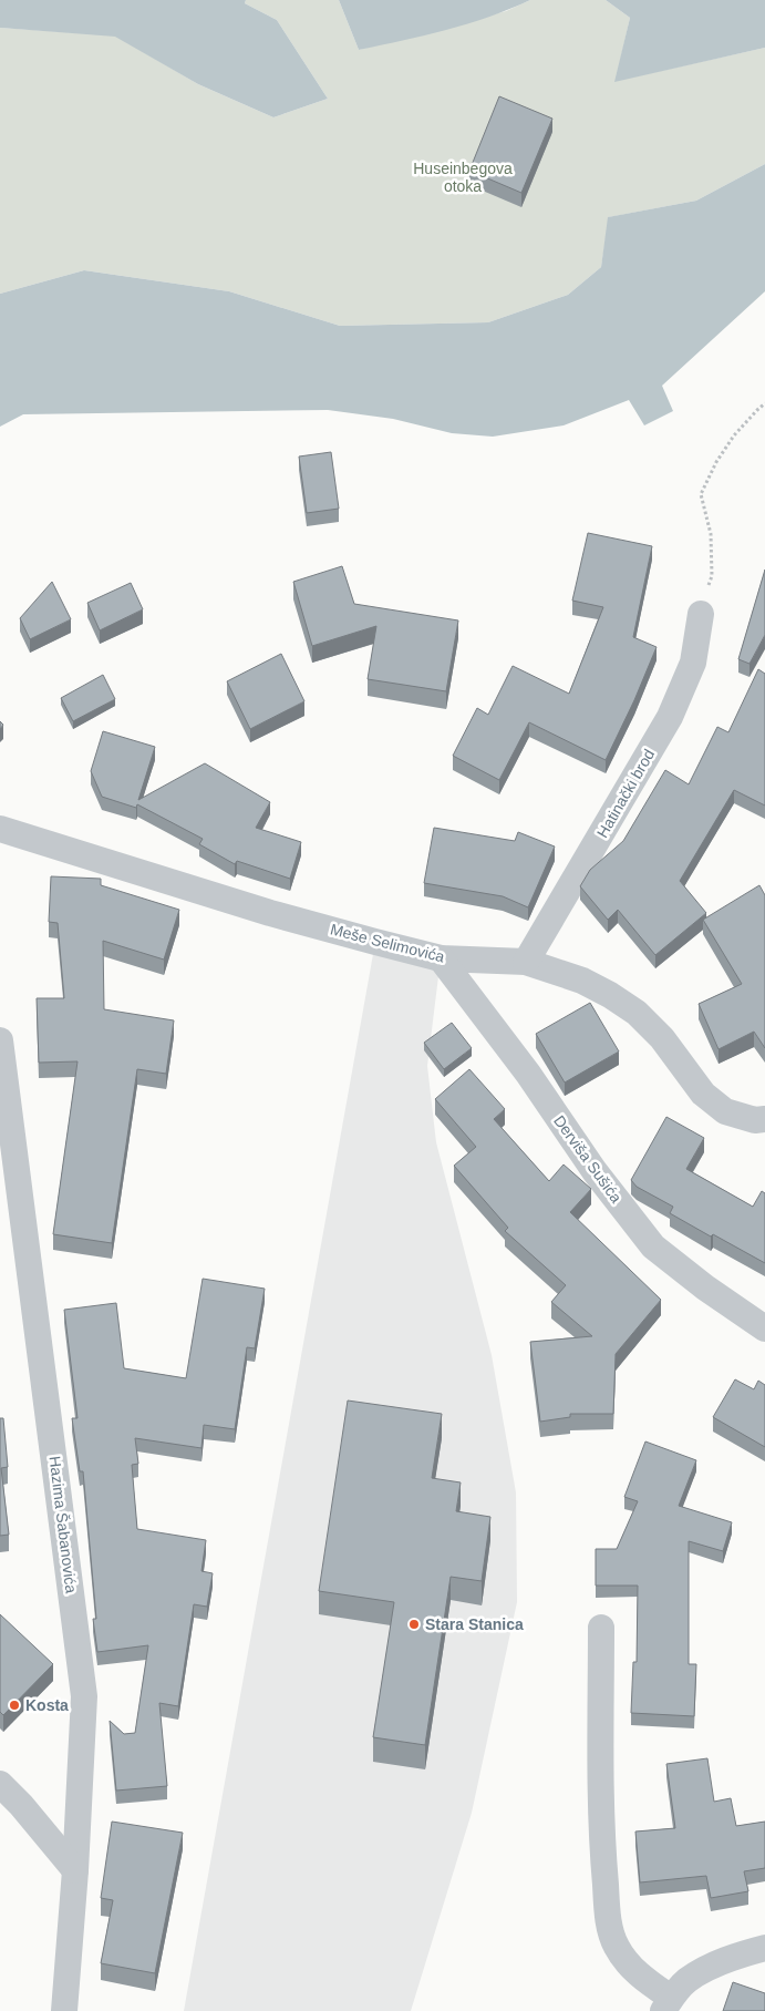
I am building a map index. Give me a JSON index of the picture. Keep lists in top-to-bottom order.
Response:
{
  "streets": {
    "street": [
      "Hatinački brod",
      "Meše Selimovića",
      "Derviša Sušića",
      "Hazima Šabanovića"
    ]
  },
  "crossings": [
    ["Hatinački brod", "Meše Selimovića"],
    ["Meše Selimovića", "Derviša Sušića"]
  ],
  "parks": ["Huseinbegova otoka"],
  "places": ["Stara Stanica", "Kosta"]
}
